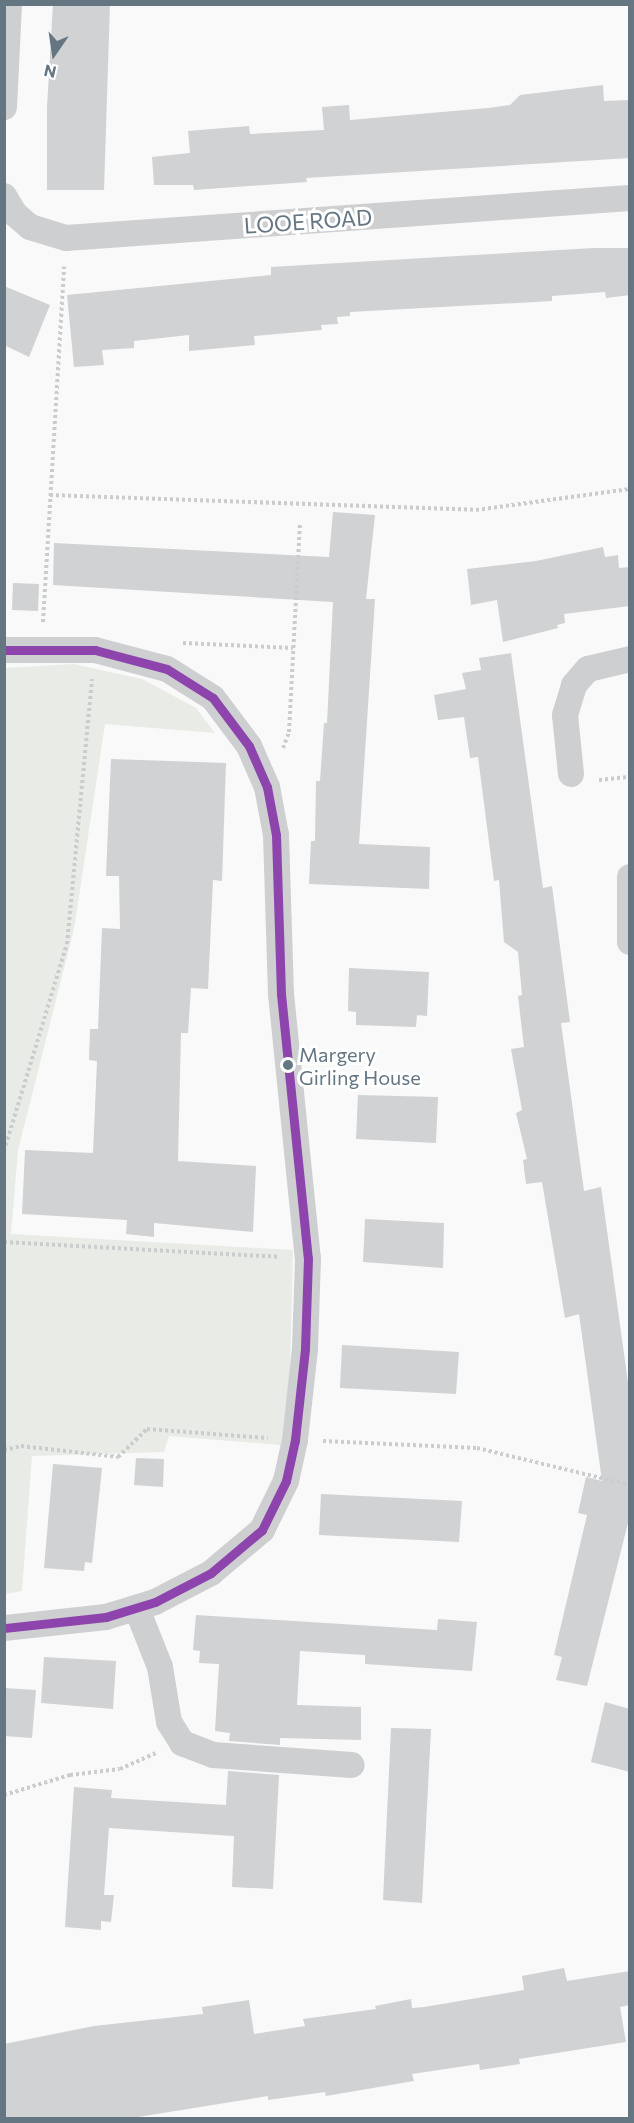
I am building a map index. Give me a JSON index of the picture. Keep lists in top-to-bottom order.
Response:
{
  "streets": {
    "street": ["LOOE ROAD"]
  },
  "places": ["Margery Girling House"],
  "north": "bottom"
}
